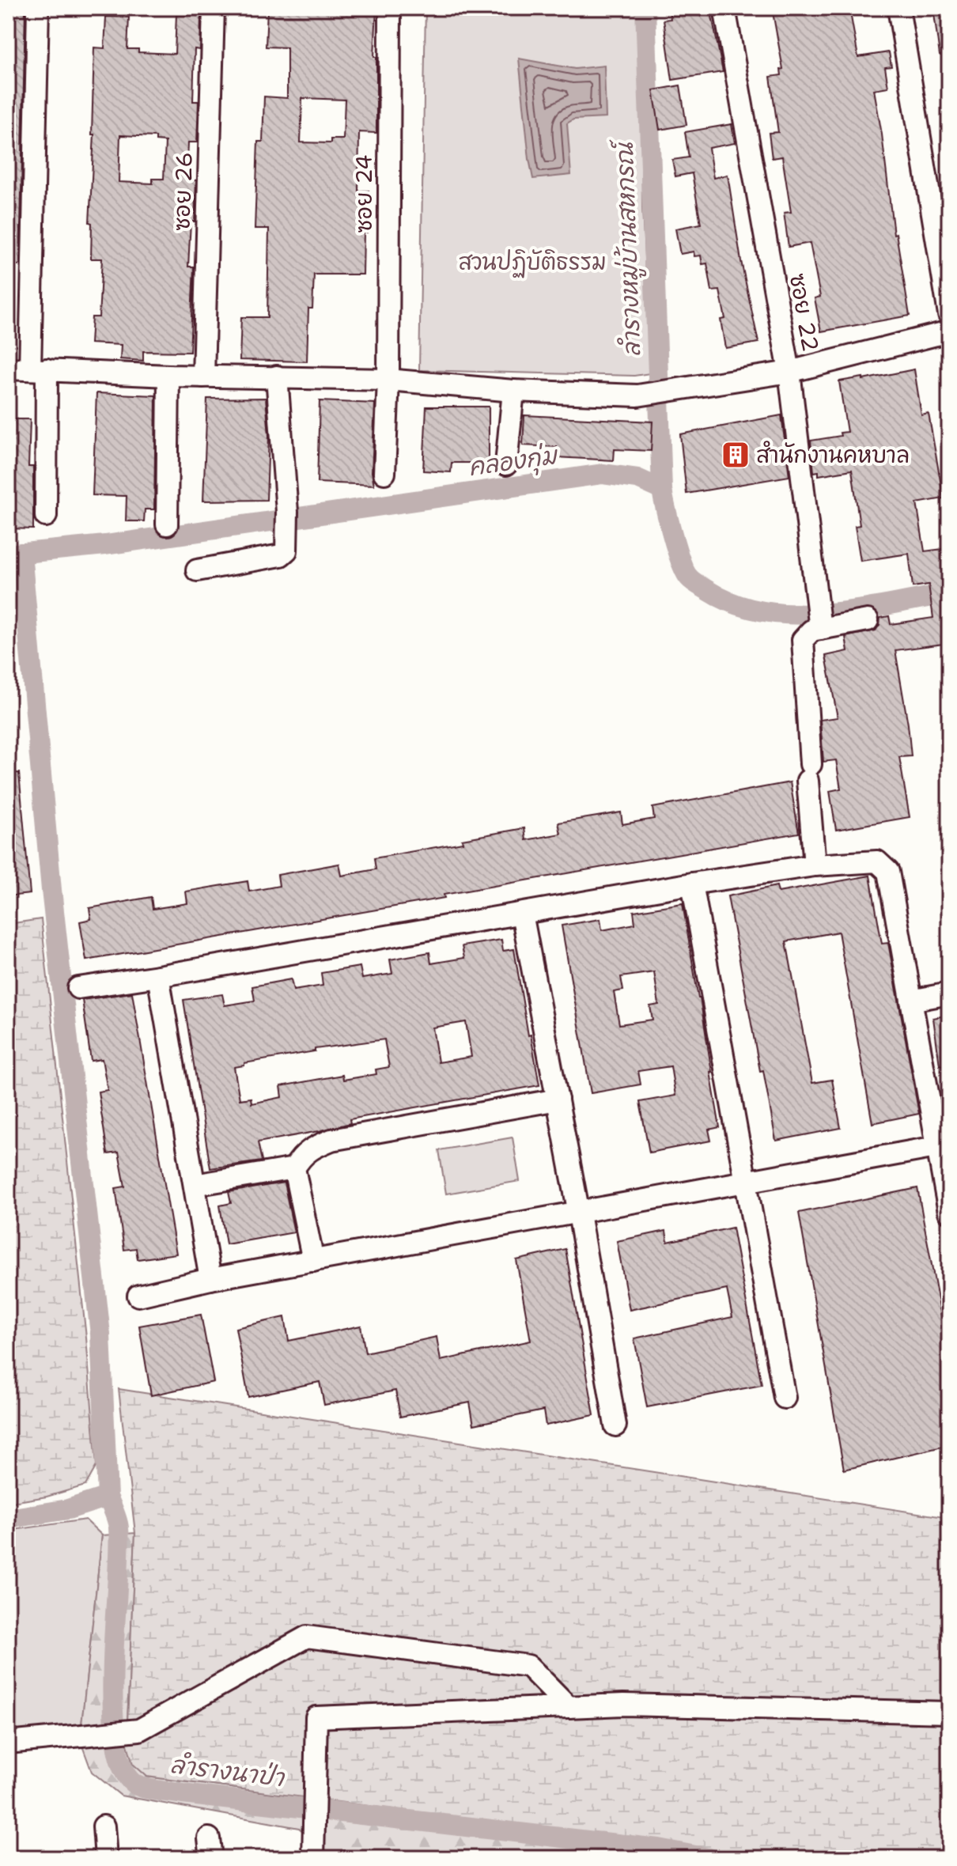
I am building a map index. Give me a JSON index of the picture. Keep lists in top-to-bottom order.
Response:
{
  "streets": {
    "street": ["ซอย 26", "ซอย 24", "ซอย 22"]
  },
  "water": ["ลำรางหมู่บ้านสหกรณ์", "คลองกุ่ม", "ลำรางนาป่า"],
  "parks": ["สวนปฏิบัติธรรม"],
  "places": {
    "building": ["สำนักงานคหบาล"]
  }
}
